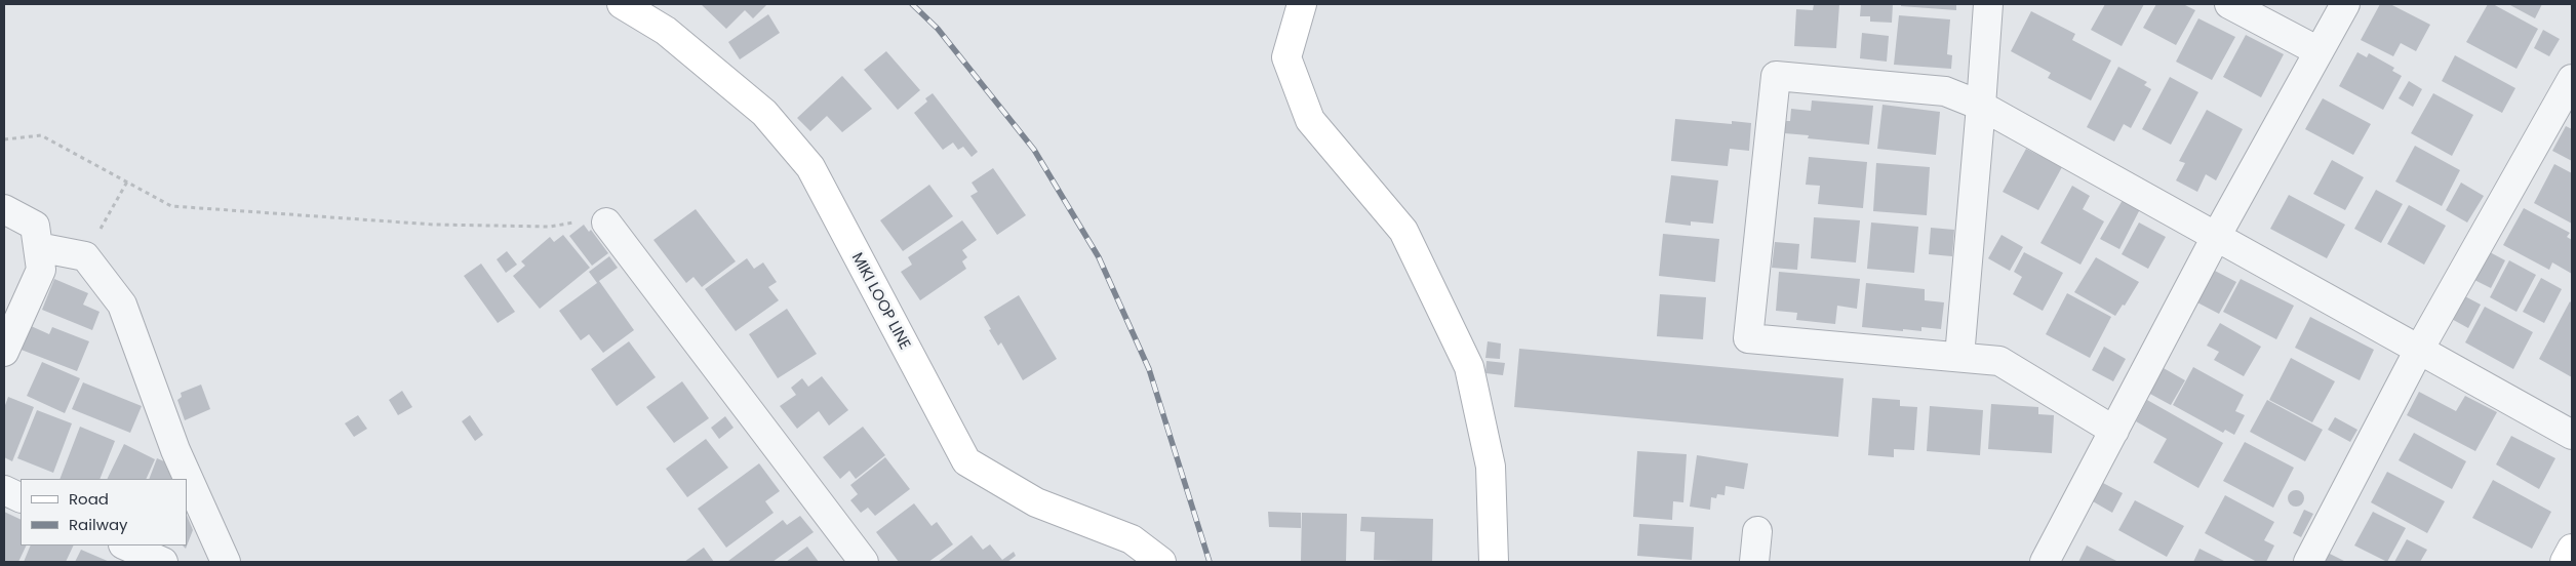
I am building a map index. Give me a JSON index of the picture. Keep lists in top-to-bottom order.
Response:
{
  "streets": {
    "main road": ["MIKI LOOP LINE"]
  },
  "legend": ["Road", "Railway"]
}
